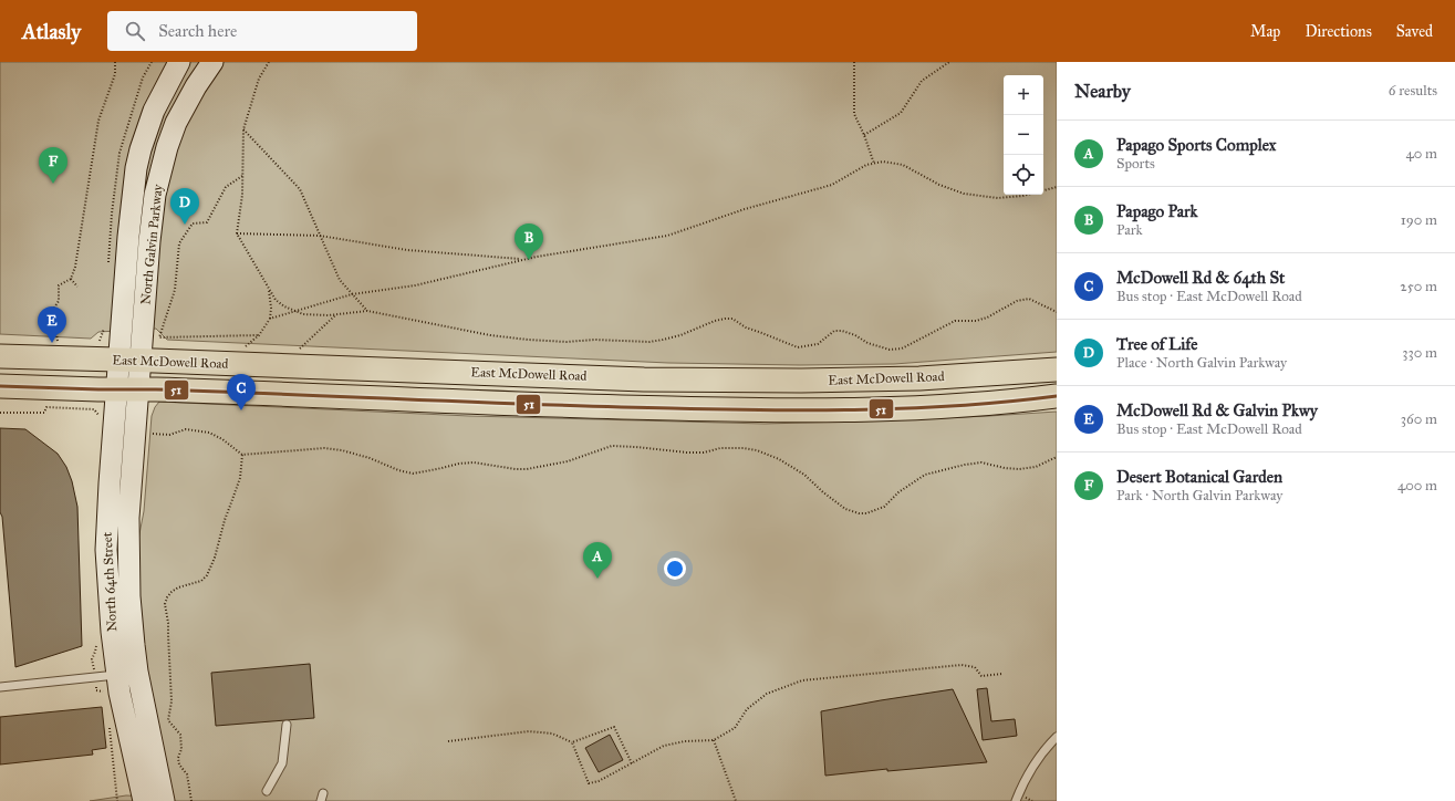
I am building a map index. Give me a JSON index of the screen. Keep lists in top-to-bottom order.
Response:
{
  "streets": {
    "main road": ["North Galvin Parkway", "East McDowell Road", "North 64th Street"]
  },
  "crossings": [
    ["North Galvin Parkway", "East McDowell Road"],
    ["North Galvin Parkway", "North 64th Street"],
    ["East McDowell Road", "North 64th Street"]
  ],
  "lines": ["transit line 51"],
  "page": {
    "header": "Atlasly",
    "search": "Search here",
    "nav": ["Map", "Directions", "Saved"],
    "heading": ["Nearby", "6 results"],
    "map_buttons": ["+", "−"],
    "list": [
      {
        "mark": "A",
        "name": "Papago Sports Complex",
        "note": "Sports",
        "value": "40 m"
      },
      {
        "mark": "B",
        "name": "Papago Park",
        "note": "Park",
        "value": "190 m"
      },
      {
        "mark": "C",
        "name": "McDowell Rd & 64th St",
        "note": "Bus stop · East McDowell Road",
        "value": "250 m"
      },
      {
        "mark": "D",
        "name": "Tree of Life",
        "note": "Place · North Galvin Parkway",
        "value": "330 m"
      },
      {
        "mark": "E",
        "name": "McDowell Rd & Galvin Pkwy",
        "note": "Bus stop · East McDowell Road",
        "value": "360 m"
      },
      {
        "mark": "F",
        "name": "Desert Botanical Garden",
        "note": "Park · North Galvin Parkway",
        "value": "400 m"
      }
    ],
    "pins": [
      "F",
      "D",
      "B",
      "E",
      "C",
      "A"
    ]
  }
}
